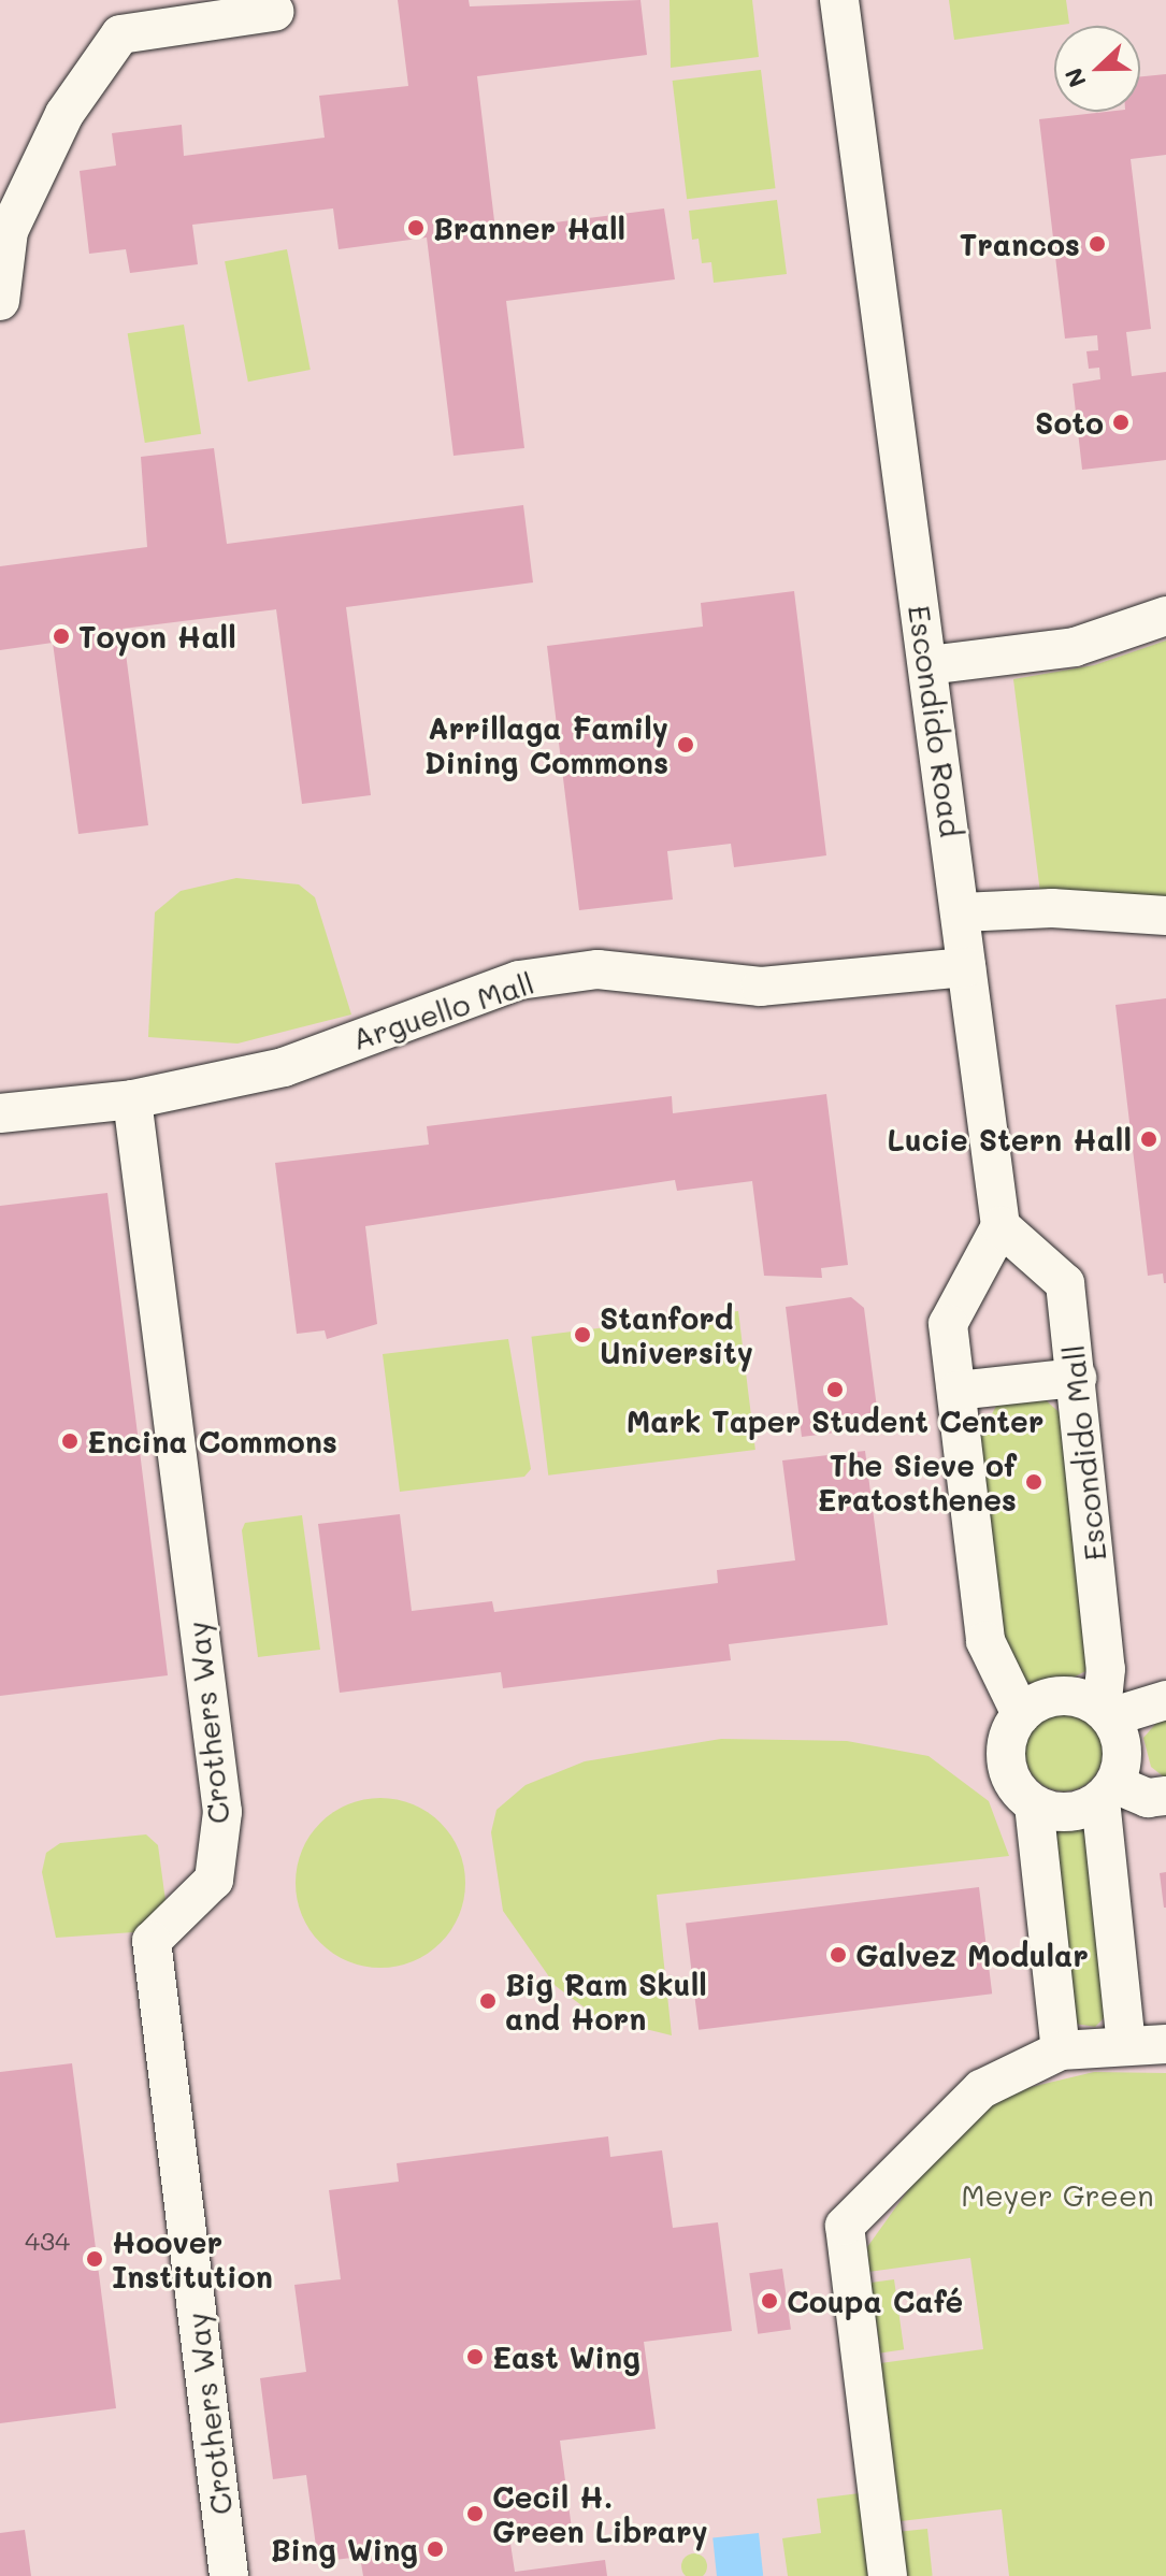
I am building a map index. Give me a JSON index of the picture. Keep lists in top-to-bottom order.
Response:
{
  "streets": {
    "street": [
      "Escondido Road",
      "Arguello Mall",
      "Escondido Mall",
      "Crothers Way"
    ]
  },
  "crossings": [
    ["Escondido Road", "Arguello Mall"],
    ["Escondido Road", "Escondido Mall"],
    ["Arguello Mall", "Crothers Way"]
  ],
  "parks": ["Meyer Green"],
  "places": [
    "Branner Hall",
    "Trancos",
    "Soto",
    "Toyon Hall",
    "Arrillaga Family Dining Commons",
    "Lucie Stern Hall",
    "Stanford University",
    "Mark Taper Student Center",
    "Encina Commons",
    "The Sieve of Eratosthenes",
    "Galvez Modular",
    "Big Ram Skull and Horn",
    "Hoover Institution",
    "Coupa Café",
    "East Wing",
    "Cecil H. Green Library",
    "Bing Wing"
  ],
  "house_numbers": ["434"],
  "north": "left"
}
